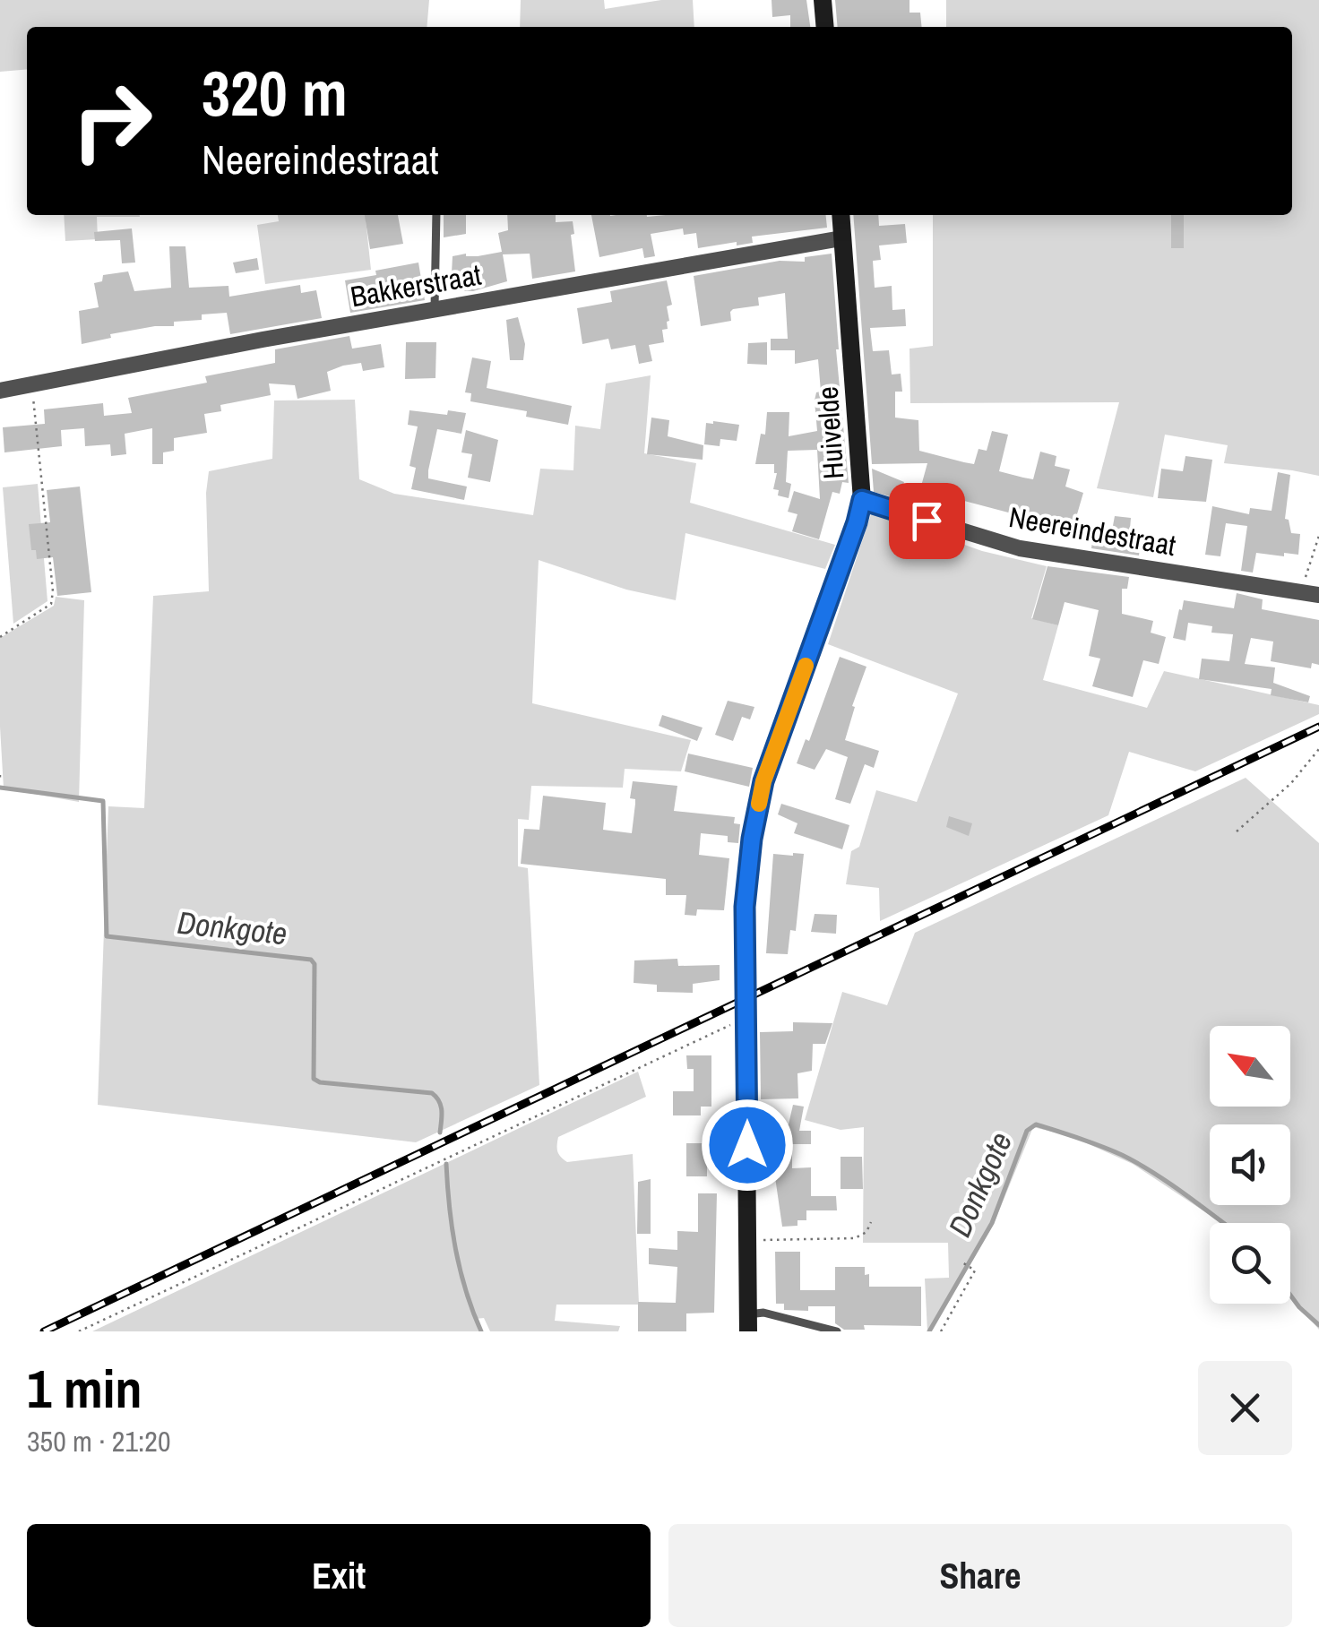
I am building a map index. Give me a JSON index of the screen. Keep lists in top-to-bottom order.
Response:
{
  "streets": {
    "street": ["Bakkerstraat", "Huivelde", "Neereindestraat"]
  },
  "crossings": [
    ["Bakkerstraat", "Huivelde"],
    ["Huivelde", "Neereindestraat"]
  ],
  "water": ["Donkgote"],
  "north": "top left",
  "page": {
    "turn": ["320 m", "Neereindestraat"],
    "heading": ["1 min", "350 m · 21:20"],
    "buttons": ["Exit", "Share"]
  }
}
